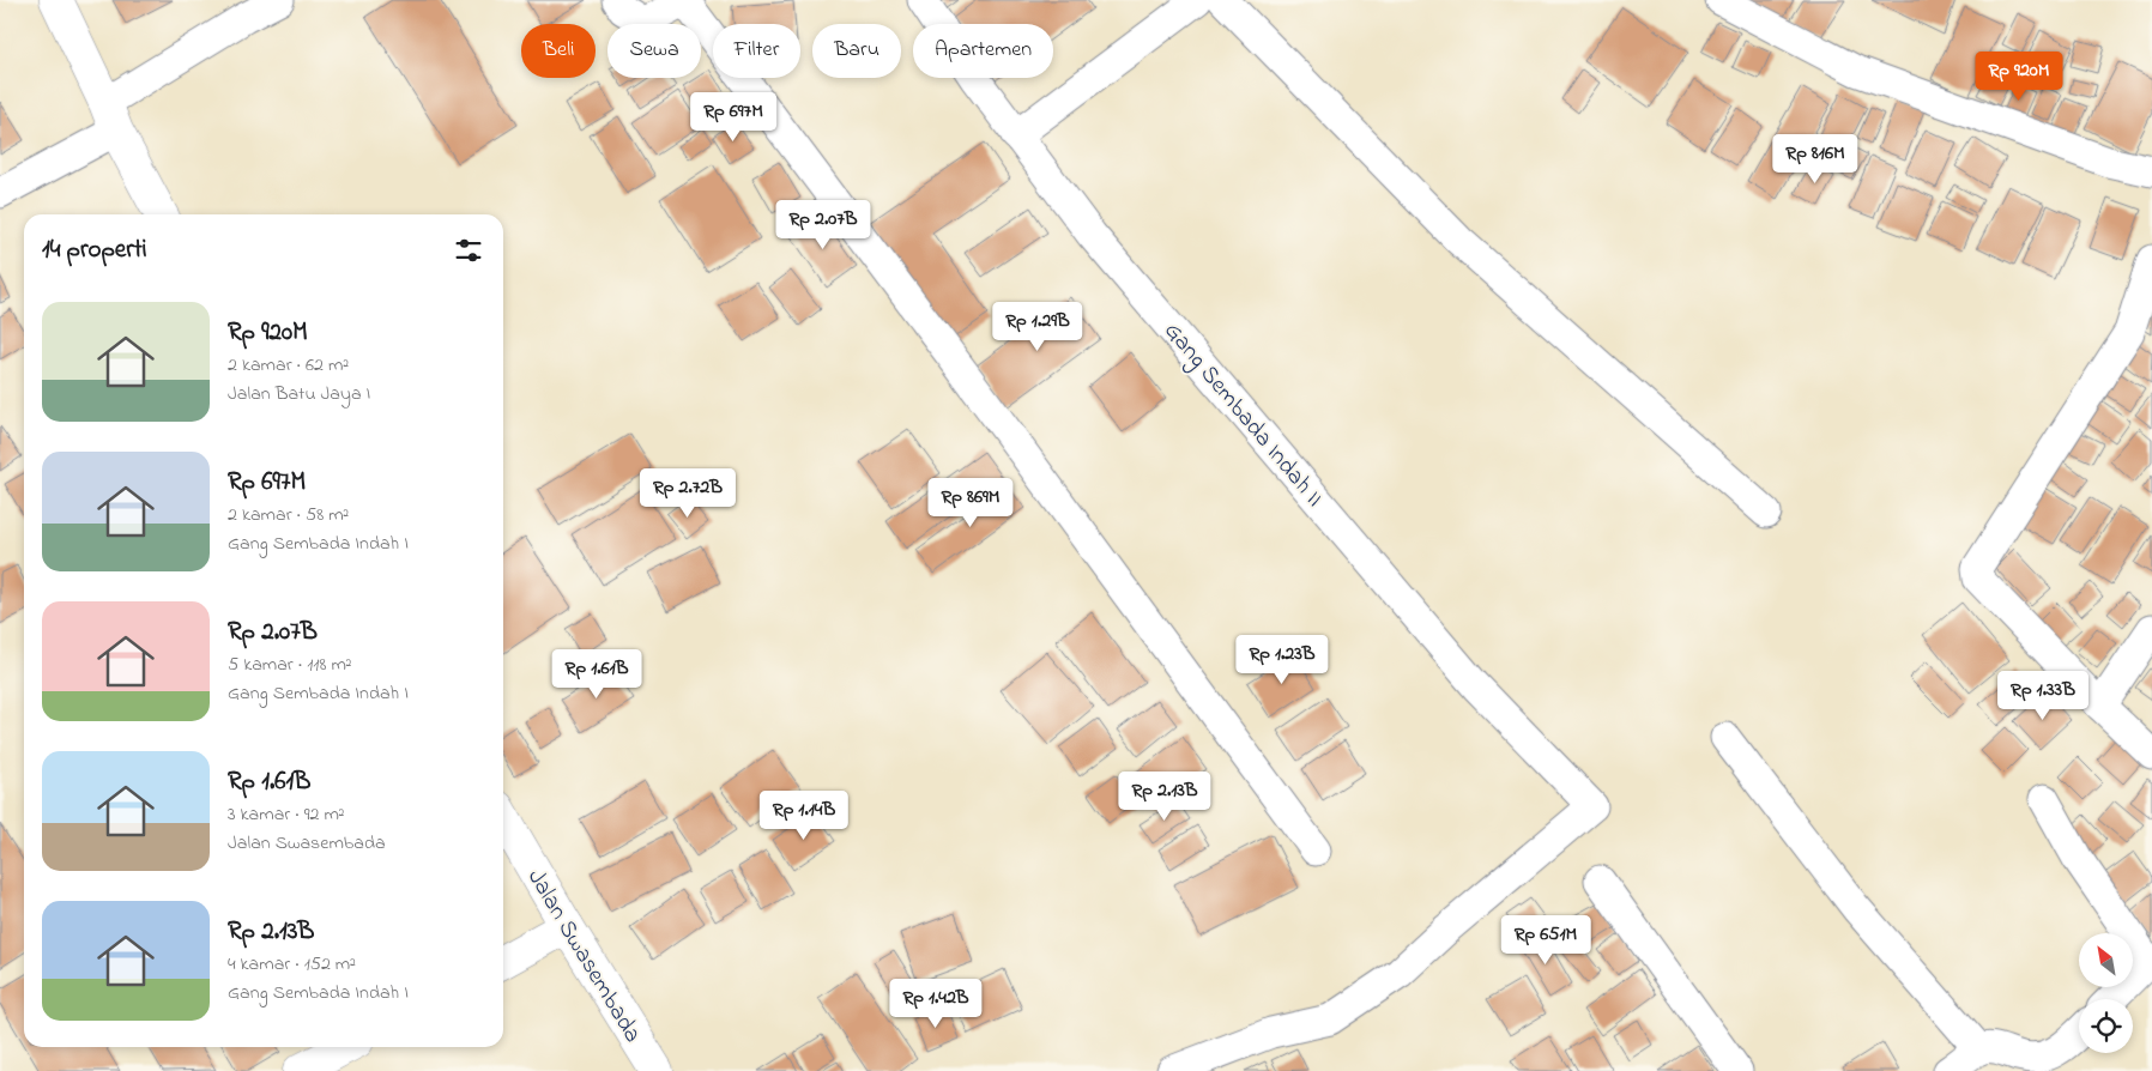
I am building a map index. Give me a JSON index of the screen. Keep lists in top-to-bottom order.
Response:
{
  "streets": {
    "street": ["Gang Sembada Indah II", "Jalan Swasembada"]
  },
  "north": "top left",
  "page": {
    "chip": [
      "Beli",
      "Sewa",
      "Filter",
      "Baru",
      "Apartemen"
    ],
    "price": [
      "Rp 920M",
      "Rp 697M",
      "Rp 816M",
      "Rp 2.07B",
      "Rp 1.29B",
      "Rp 2.72B",
      "Rp 869M",
      "Rp 1.23B",
      "Rp 1.61B",
      "Rp 1.33B",
      "Rp 2.13B",
      "Rp 1.14B",
      "Rp 651M",
      "Rp 1.42B"
    ],
    "heading": "14 properti",
    "list": [
      {
        "name": "Rp 920M",
        "note": "2 kamar · 62 m² · Jalan Batu Jaya I"
      },
      {
        "name": "Rp 697M",
        "note": "2 kamar · 58 m² · Gang Sembada Indah I"
      },
      {
        "name": "Rp 2.07B",
        "note": "5 kamar · 118 m² · Gang Sembada Indah I"
      },
      {
        "name": "Rp 1.61B",
        "note": "3 kamar · 92 m² · Jalan Swasembada"
      },
      {
        "name": "Rp 2.13B",
        "note": "4 kamar · 152 m² · Gang Sembada Indah I"
      }
    ]
  }
}
